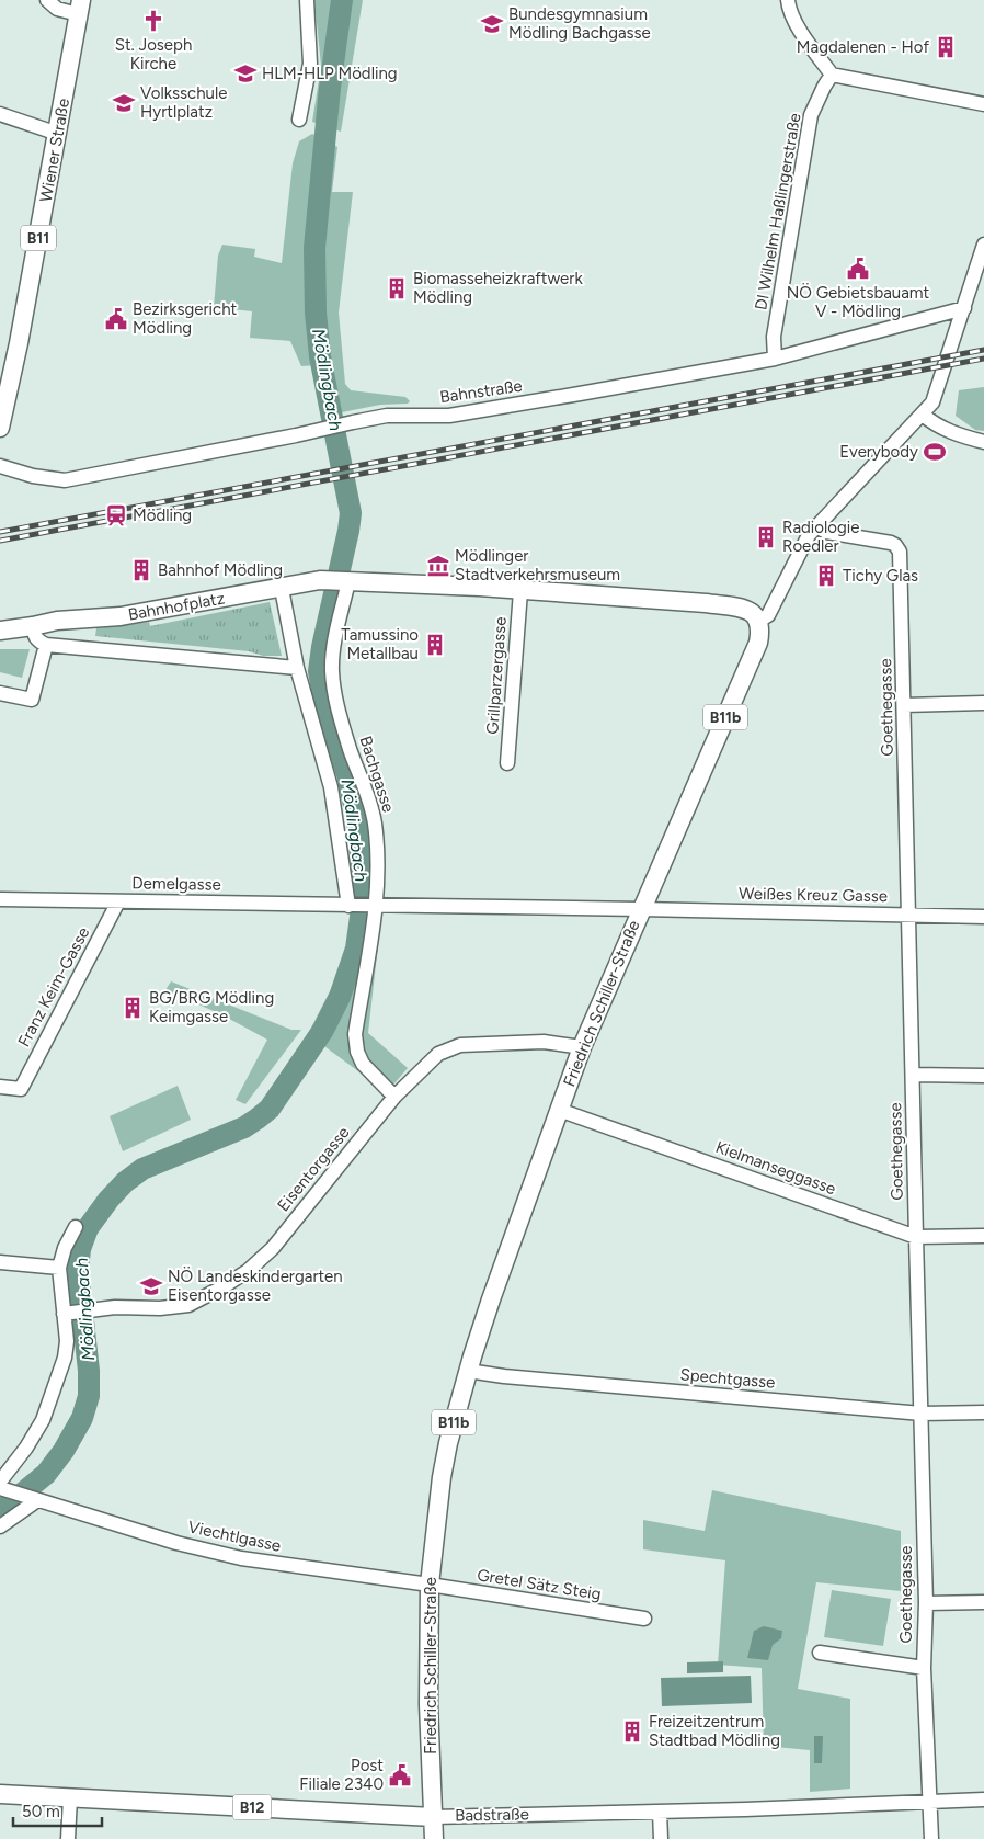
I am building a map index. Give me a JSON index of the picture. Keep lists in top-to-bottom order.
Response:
{
  "streets": {
    "main road": [
      "Wiener Straße",
      "B11",
      "Bahnhofplatz",
      "B11b",
      "Friedrich Schiller-Straße",
      "B12",
      "Badstraße"
    ],
    "street": [
      "DI Wilhelm Haßlingerstraße",
      "Bahnstraße",
      "Grillparzergasse",
      "Goethegasse",
      "Bachgasse",
      "Demelgasse",
      "Weißes Kreuz Gasse",
      "Franz Keim-Gasse",
      "Kielmanseggasse",
      "Eisentorgasse",
      "Spechtgasse",
      "Viechtlgasse",
      "Gretel Sätz Steig"
    ]
  },
  "crossings": [
    ["DI Wilhelm Haßlingerstraße", "Bahnstraße"],
    ["Bahnhofplatz", "Grillparzergasse"],
    ["Bahnhofplatz", "Bachgasse"],
    ["Bahnhofplatz", "Friedrich Schiller-Straße"],
    ["Goethegasse", "Weißes Kreuz Gasse"],
    ["Goethegasse", "Kielmanseggasse"],
    ["Goethegasse", "Spechtgasse"],
    ["Goethegasse", "Badstraße"],
    ["Bachgasse", "Demelgasse"],
    ["Bachgasse", "Eisentorgasse"],
    ["Demelgasse", "Franz Keim-Gasse"],
    ["Weißes Kreuz Gasse", "Friedrich Schiller-Straße"],
    ["Friedrich Schiller-Straße", "Kielmanseggasse"],
    ["Friedrich Schiller-Straße", "Eisentorgasse"],
    ["Friedrich Schiller-Straße", "Spechtgasse"],
    ["Friedrich Schiller-Straße", "Viechtlgasse"],
    ["Friedrich Schiller-Straße", "Gretel Sätz Steig"],
    ["Friedrich Schiller-Straße", "Badstraße"],
    ["Viechtlgasse", "Gretel Sätz Steig"]
  ],
  "water": ["Mödlingbach"],
  "places": {
    "church": ["St. Joseph Kirche"],
    "school or university": [
      "Bundesgymnasium Mödling Bachgasse",
      "HLM-HLP Mödling",
      "Volksschule Hyrtlplatz",
      "NÖ Landeskindergarten Eisentorgasse"
    ],
    "building": [
      "Magdalenen - Hof",
      "Biomasseheizkraftwerk Mödling",
      "Radiologie Roedler",
      "Bahnhof Mödling",
      "Tichy Glas",
      "Tamussino Metallbau",
      "BG/BRG Mödling Keimgasse",
      "Freizeitzentrum Stadtbad Mödling"
    ],
    "public building": ["NÖ Gebietsbauamt V - Mödling", "Bezirksgericht Mödling", "Post Filiale 2340"],
    "sports": ["Everybody"],
    "station": ["Mödling"],
    "museum": ["Mödlinger Stadtverkehrsmuseum"]
  },
  "scale_bar": "50 m"
}
